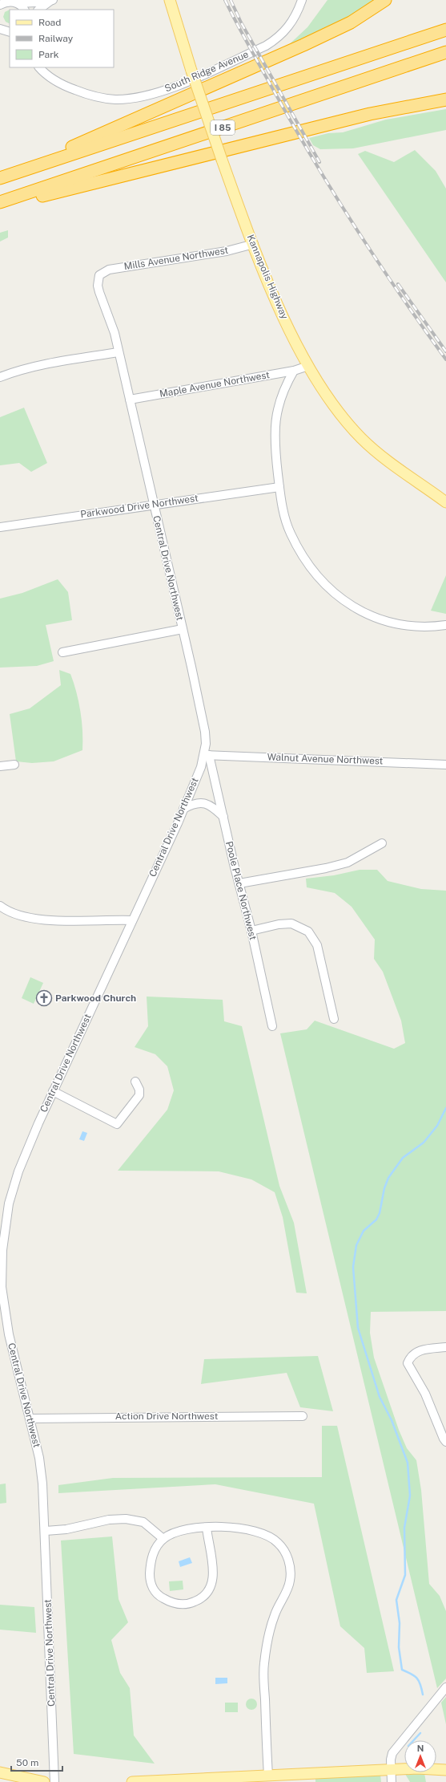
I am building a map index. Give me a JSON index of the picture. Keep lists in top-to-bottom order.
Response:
{
  "streets": {
    "highway": ["I 85"],
    "main road": ["Kannapolis Highway"],
    "street": [
      "South Ridge Avenue",
      "Mills Avenue Northwest",
      "Maple Avenue Northwest",
      "Parkwood Drive Northwest",
      "Central Drive Northwest",
      "Walnut Avenue Northwest",
      "Poole Place Northwest",
      "Action Drive Northwest"
    ]
  },
  "crossings": [
    ["Mills Avenue Northwest", "Kannapolis Highway"],
    ["Mills Avenue Northwest", "Central Drive Northwest"],
    ["Kannapolis Highway", "Maple Avenue Northwest"],
    ["Maple Avenue Northwest", "Central Drive Northwest"],
    ["Parkwood Drive Northwest", "Central Drive Northwest"],
    ["Central Drive Northwest", "Walnut Avenue Northwest"],
    ["Central Drive Northwest", "Poole Place Northwest"],
    ["Central Drive Northwest", "Action Drive Northwest"],
    ["Walnut Avenue Northwest", "Poole Place Northwest"]
  ],
  "places": {
    "church": ["Parkwood Church"]
  },
  "legend": ["Road", "Railway", "Park"],
  "scale_bar": "50 m",
  "north": "top"
}
